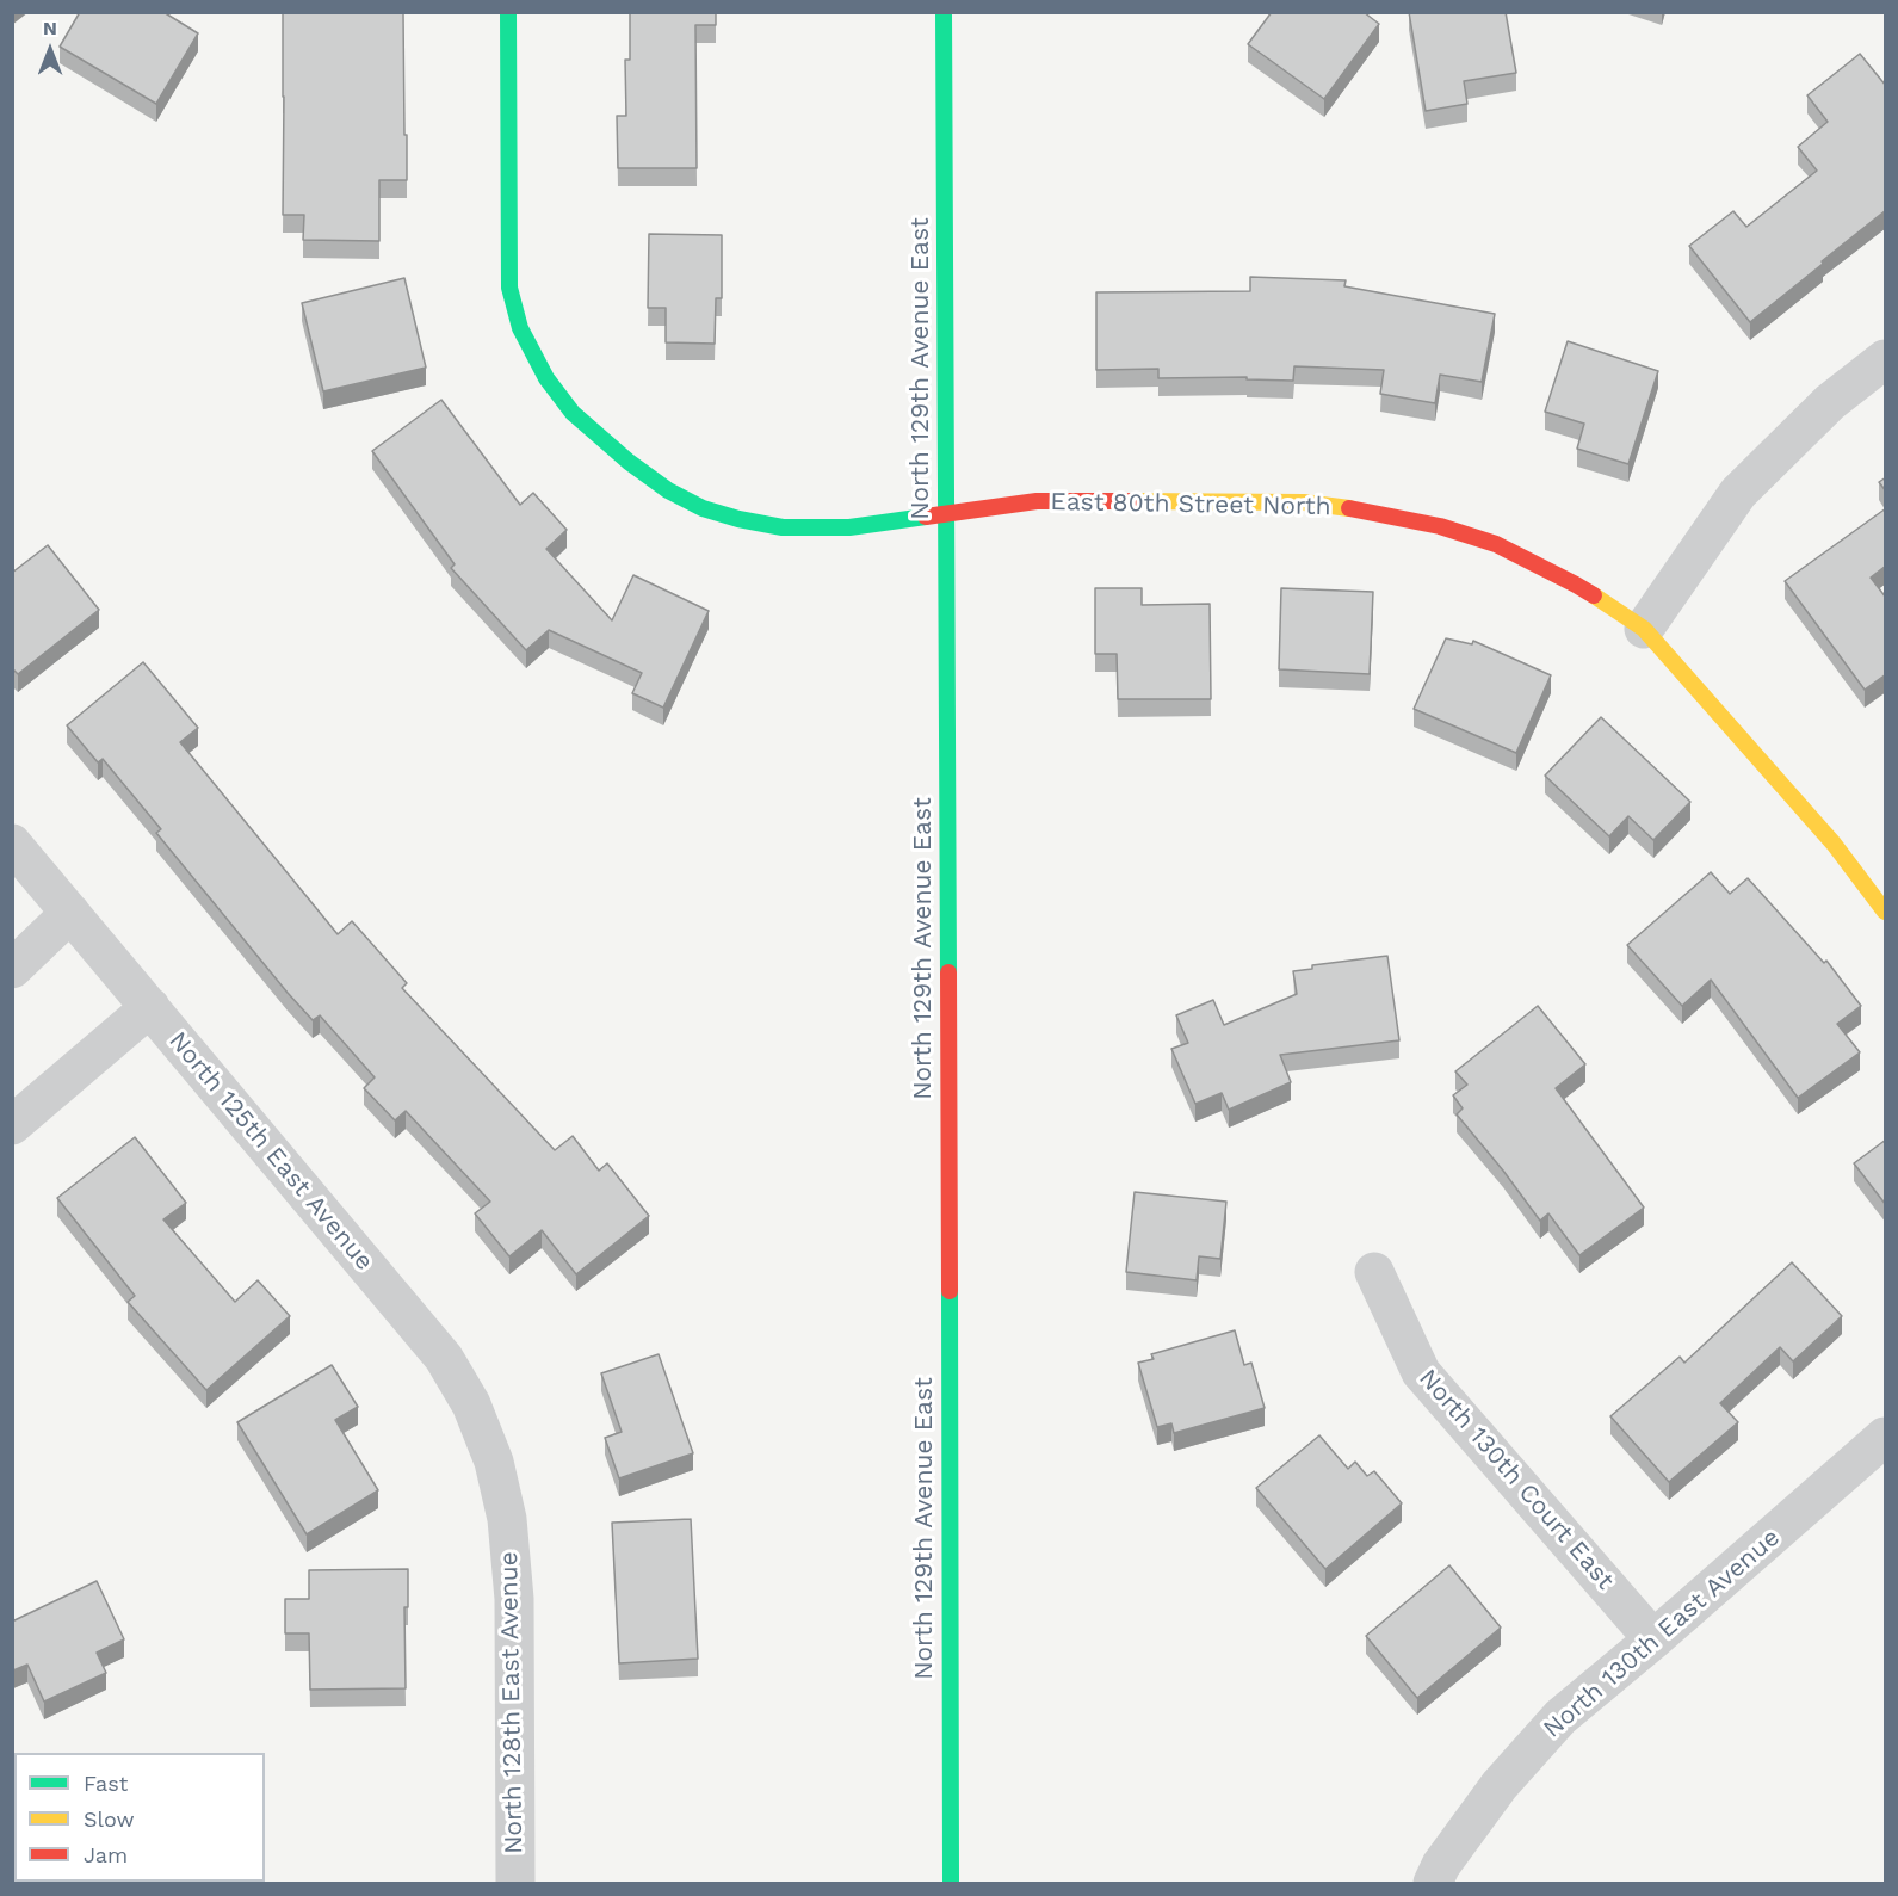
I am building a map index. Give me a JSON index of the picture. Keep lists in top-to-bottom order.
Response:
{
  "streets": {
    "street": [
      "North 129th Avenue East",
      "East 80th Street North",
      "North 125th East Avenue",
      "North 130th Court East",
      "North 130th East Avenue",
      "North 128th East Avenue"
    ]
  },
  "crossings": [
    ["North 129th Avenue East", "East 80th Street North"],
    ["North 125th East Avenue", "North 128th East Avenue"],
    ["North 130th Court East", "North 130th East Avenue"]
  ],
  "legend": ["Fast", "Slow", "Jam"],
  "north": "top"
}
